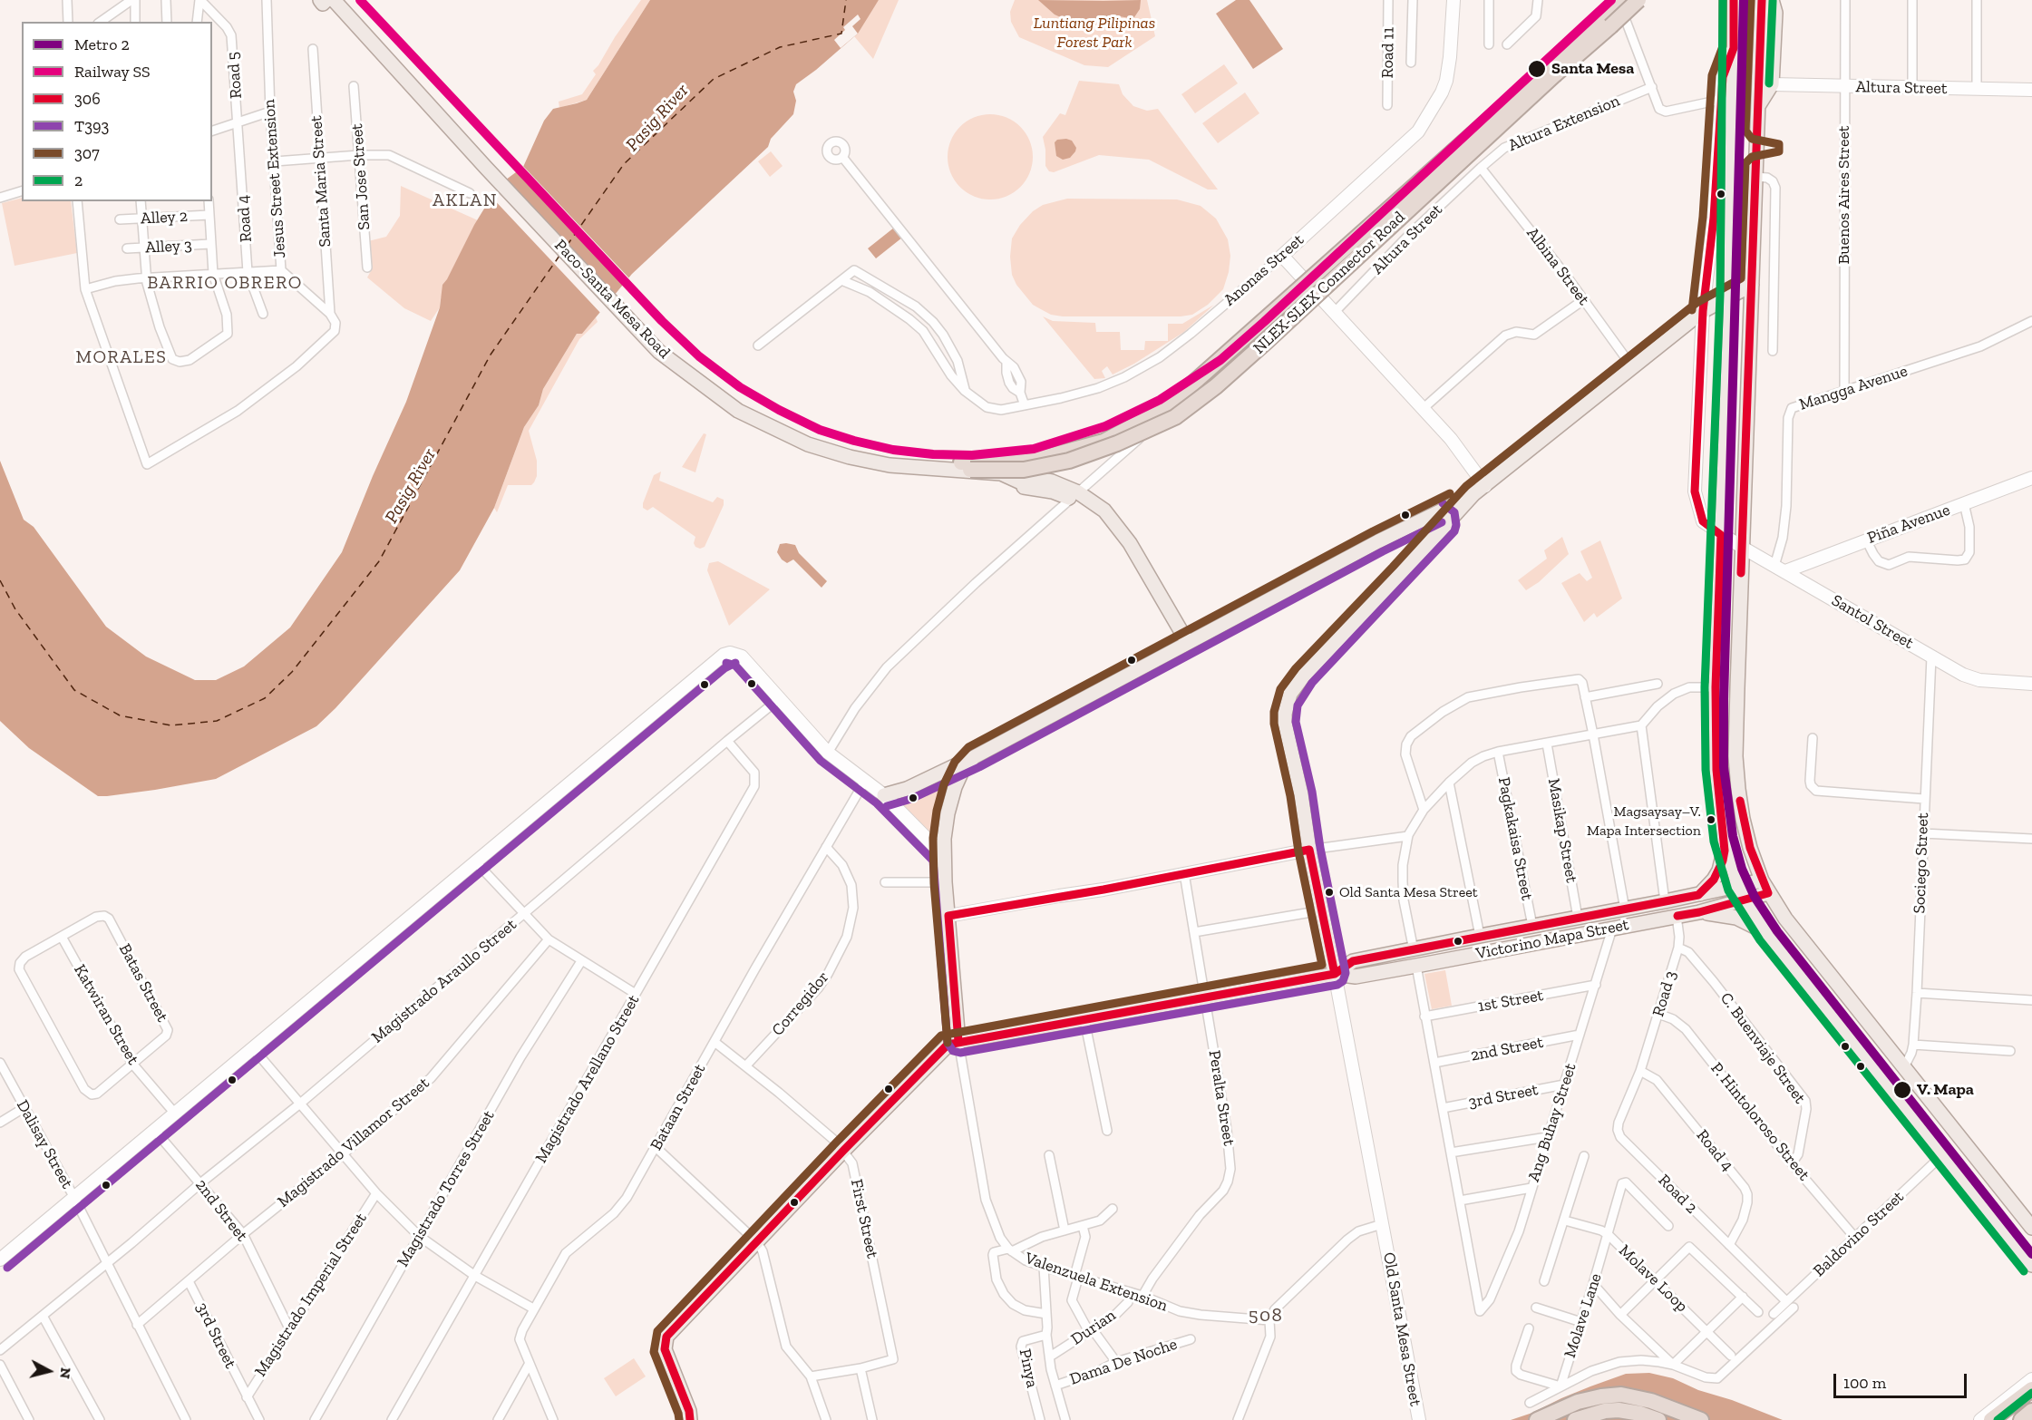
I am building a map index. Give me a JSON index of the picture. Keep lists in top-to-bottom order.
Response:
{
  "streets": {
    "highway": ["NLEX-SLEX Connector Road"],
    "main road": ["Paco-Santa Mesa Road", "Victorino Mapa Street", "Old Santa Mesa Street"],
    "street": [
      "Road 11",
      "Road 5",
      "Altura Street",
      "Altura Extension",
      "San Jose Street",
      "Jesus Street Extension",
      "Santa Maria Street",
      "Buenos Aires Street",
      "Alley 2",
      "Road 4",
      "Alley 3",
      "Albina Street",
      "Anonas Street",
      "Mangga Avenue",
      "Piña Avenue",
      "Santol Street",
      "Masikap Street",
      "Pagkakaisa Street",
      "Sociego Street",
      "Magistrado Araullo Street",
      "Batas Street",
      "Road 3",
      "1st Street",
      "Corregidor",
      "Katwiran Street",
      "C. Buenviaje Street",
      "2nd Street",
      "Magistrado Arellano Street",
      "3rd Street",
      "Peralta Street",
      "Bataan Street",
      "P. Hintoloroso Street",
      "Ang Buhay Street",
      "Magistrado Villamor Street",
      "Dalisay Street",
      "Magistrado Torres Street",
      "Road 2",
      "First Street",
      "Baldovino Street",
      "Molave Loop",
      "Valenzuela Extension",
      "Magistrado Imperial Street",
      "Molave Lane",
      "Durian",
      "Dama De Noche",
      "Pinya"
    ]
  },
  "crossings": [
    ["Road 5", "Road 4"],
    ["Altura Street", "Altura Extension"],
    ["Altura Street", "Buenos Aires Street"],
    ["Altura Street", "Albina Street"],
    ["Altura Extension", "Albina Street"],
    ["Jesus Street Extension", "Santa Maria Street"],
    ["Buenos Aires Street", "Mangga Avenue"],
    ["Road 4", "Road 3"],
    ["Road 4", "Road 2"],
    ["Albina Street", "Old Santa Mesa Street"],
    ["Mangga Avenue", "Piña Avenue"],
    ["Mangga Avenue", "Santol Street"],
    ["Piña Avenue", "Santol Street"],
    ["Santol Street", "Sociego Street"],
    ["Santol Street", "Old Santa Mesa Street"],
    ["Masikap Street", "Victorino Mapa Street"],
    ["Pagkakaisa Street", "Victorino Mapa Street"],
    ["Victorino Mapa Street", "Road 3"],
    ["Victorino Mapa Street", "Peralta Street"],
    ["Victorino Mapa Street", "Ang Buhay Street"],
    ["Victorino Mapa Street", "First Street"],
    ["Victorino Mapa Street", "Valenzuela Extension"],
    ["Victorino Mapa Street", "Old Santa Mesa Street"],
    ["Magistrado Araullo Street", "2nd Street"],
    ["Magistrado Araullo Street", "Magistrado Arellano Street"],
    ["Magistrado Araullo Street", "Dalisay Street"],
    ["Batas Street", "Katwiran Street"],
    ["Road 3", "C. Buenviaje Street"],
    ["Road 3", "P. Hintoloroso Street"],
    ["Road 3", "Road 2"],
    ["1st Street", "Ang Buhay Street"],
    ["Corregidor", "Bataan Street"],
    ["Corregidor", "First Street"],
    ["C. Buenviaje Street", "P. Hintoloroso Street"],
    ["2nd Street", "Ang Buhay Street"],
    ["2nd Street", "Magistrado Villamor Street"],
    ["2nd Street", "Magistrado Imperial Street"],
    ["3rd Street", "Ang Buhay Street"],
    ["3rd Street", "Magistrado Villamor Street"],
    ["3rd Street", "Magistrado Imperial Street"],
    ["Peralta Street", "Valenzuela Extension"],
    ["Bataan Street", "First Street"],
    ["P. Hintoloroso Street", "Baldovino Street"],
    ["Magistrado Villamor Street", "Dalisay Street"],
    ["Road 2", "Baldovino Street"],
    ["Molave Loop", "Molave Lane"],
    ["Valenzuela Extension", "Durian"]
  ],
  "districts": [
    "AKLAN",
    "BARRIO OBRERO",
    "MORALES",
    "508"
  ],
  "water": ["Pasig River"],
  "parks": ["Luntiang Pilipinas Forest Park"],
  "places": [
    "Santa Mesa",
    "Magsaysay–V. Mapa Intersection",
    "Old Santa Mesa Street",
    "V. Mapa"
  ],
  "lines": [
    "metro line 2",
    "rail line SS",
    "transit line 306",
    "transit line 307",
    "transit line 2",
    "transit line T393"
  ],
  "legend": [
    "Metro 2",
    "Railway SS",
    "306",
    "T393",
    "307",
    "2"
  ],
  "scale_bar": "100 m",
  "north": "right"
}
